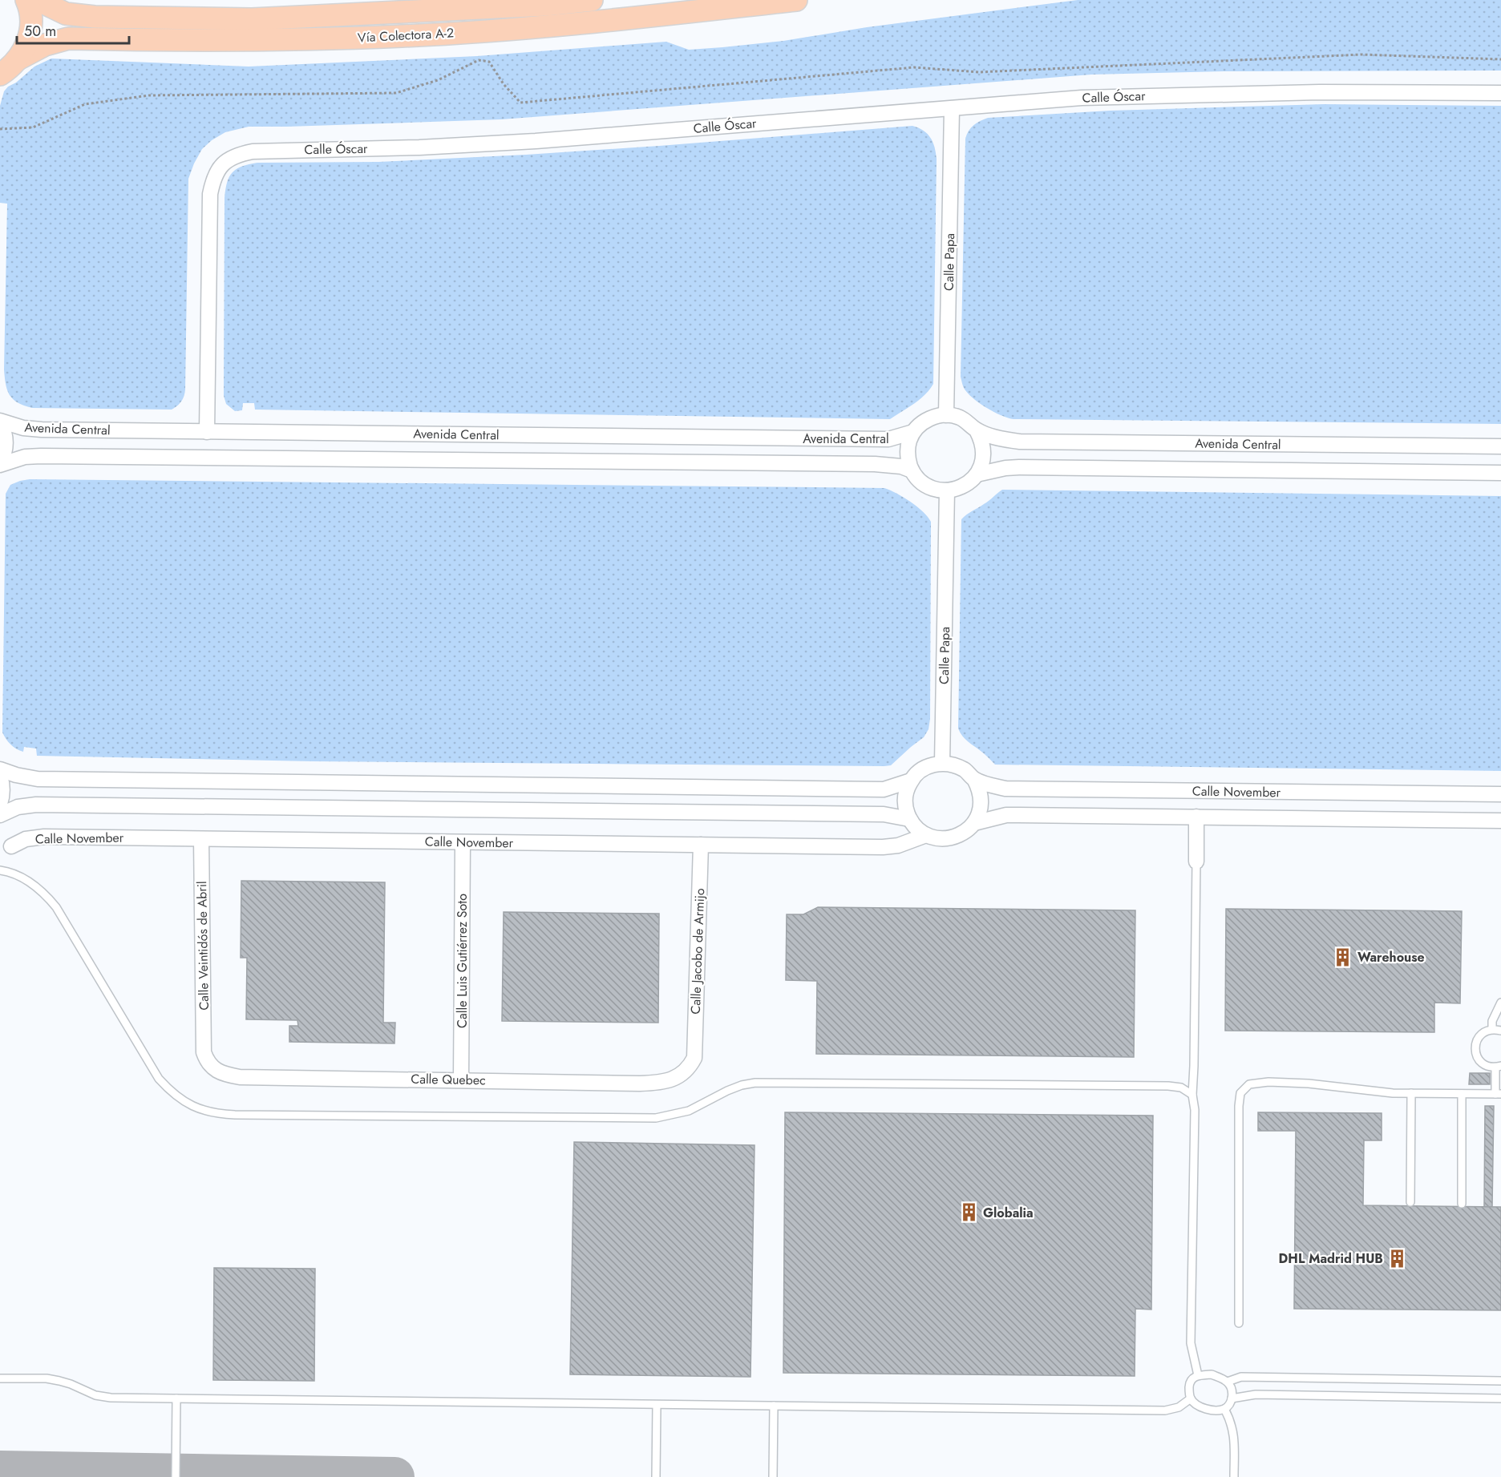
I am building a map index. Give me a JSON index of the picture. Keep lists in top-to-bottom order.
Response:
{
  "streets": {
    "main road": ["Vía Colectora A-2"],
    "street": [
      "Calle Óscar",
      "Calle Papa",
      "Avenida Central",
      "Calle November",
      "Calle Veintidós de Abril",
      "Calle Jacobo de Armijo",
      "Calle Luis Gutiérrez Soto",
      "Calle Quebec"
    ]
  },
  "crossings": [
    ["Calle Óscar", "Calle Papa"],
    ["Calle Óscar", "Avenida Central"],
    ["Calle Papa", "Avenida Central"],
    ["Calle Papa", "Calle November"],
    ["Calle November", "Calle Veintidós de Abril"],
    ["Calle November", "Calle Jacobo de Armijo"],
    ["Calle November", "Calle Luis Gutiérrez Soto"],
    ["Calle Veintidós de Abril", "Calle Quebec"],
    ["Calle Jacobo de Armijo", "Calle Quebec"],
    ["Calle Luis Gutiérrez Soto", "Calle Quebec"]
  ],
  "places": {
    "building": ["Warehouse", "Globalia", "DHL Madrid HUB"]
  },
  "scale_bar": "50 m"
}
